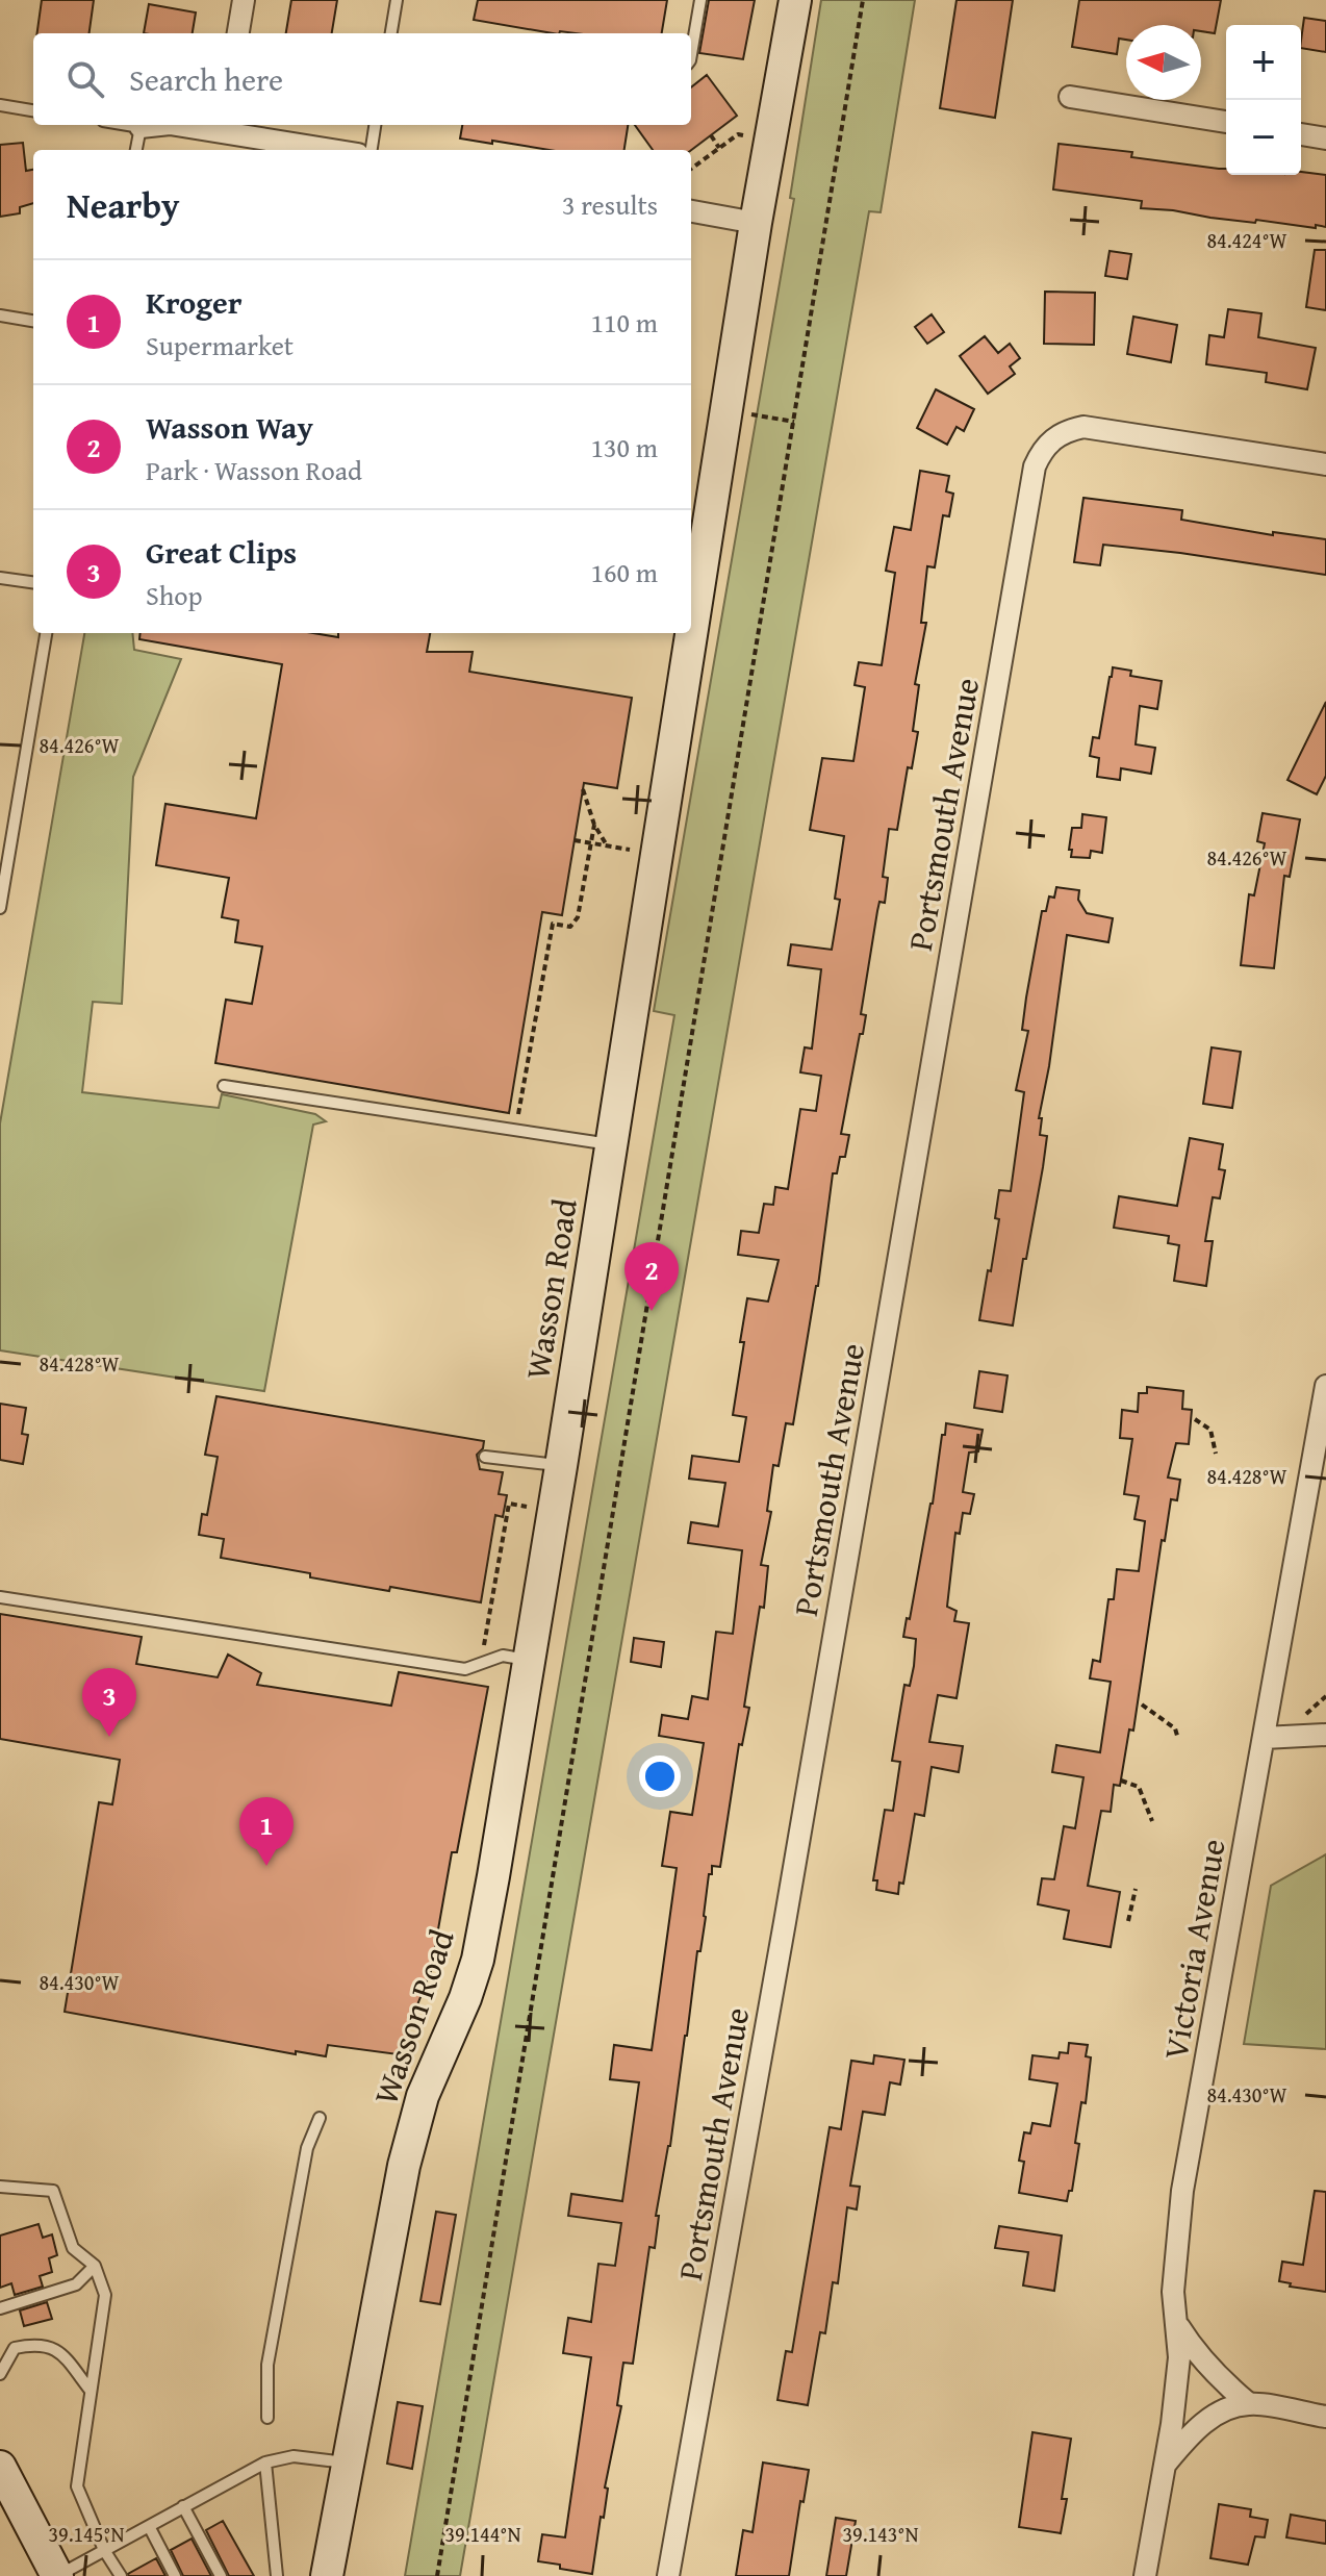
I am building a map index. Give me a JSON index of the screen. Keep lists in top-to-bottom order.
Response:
{
  "streets": {
    "street": ["Portsmouth Avenue", "Wasson Road", "Victoria Avenue"]
  },
  "north": "left",
  "page": {
    "map_buttons": ["+", "−"],
    "search": "Search here",
    "heading": ["Nearby", "3 results"],
    "list": [
      {
        "mark": "1",
        "name": "Kroger",
        "note": "Supermarket",
        "value": "110 m"
      },
      {
        "mark": "2",
        "name": "Wasson Way",
        "note": "Park · Wasson Road",
        "value": "130 m"
      },
      {
        "mark": "3",
        "name": "Great Clips",
        "note": "Shop",
        "value": "160 m"
      }
    ],
    "pins": ["2", "3", "1"]
  },
  "coordinates": [
    "84.424°W",
    "84.426°W",
    "84.428°W",
    "84.430°W",
    "39.145°N",
    "39.144°N",
    "39.143°N"
  ]
}
